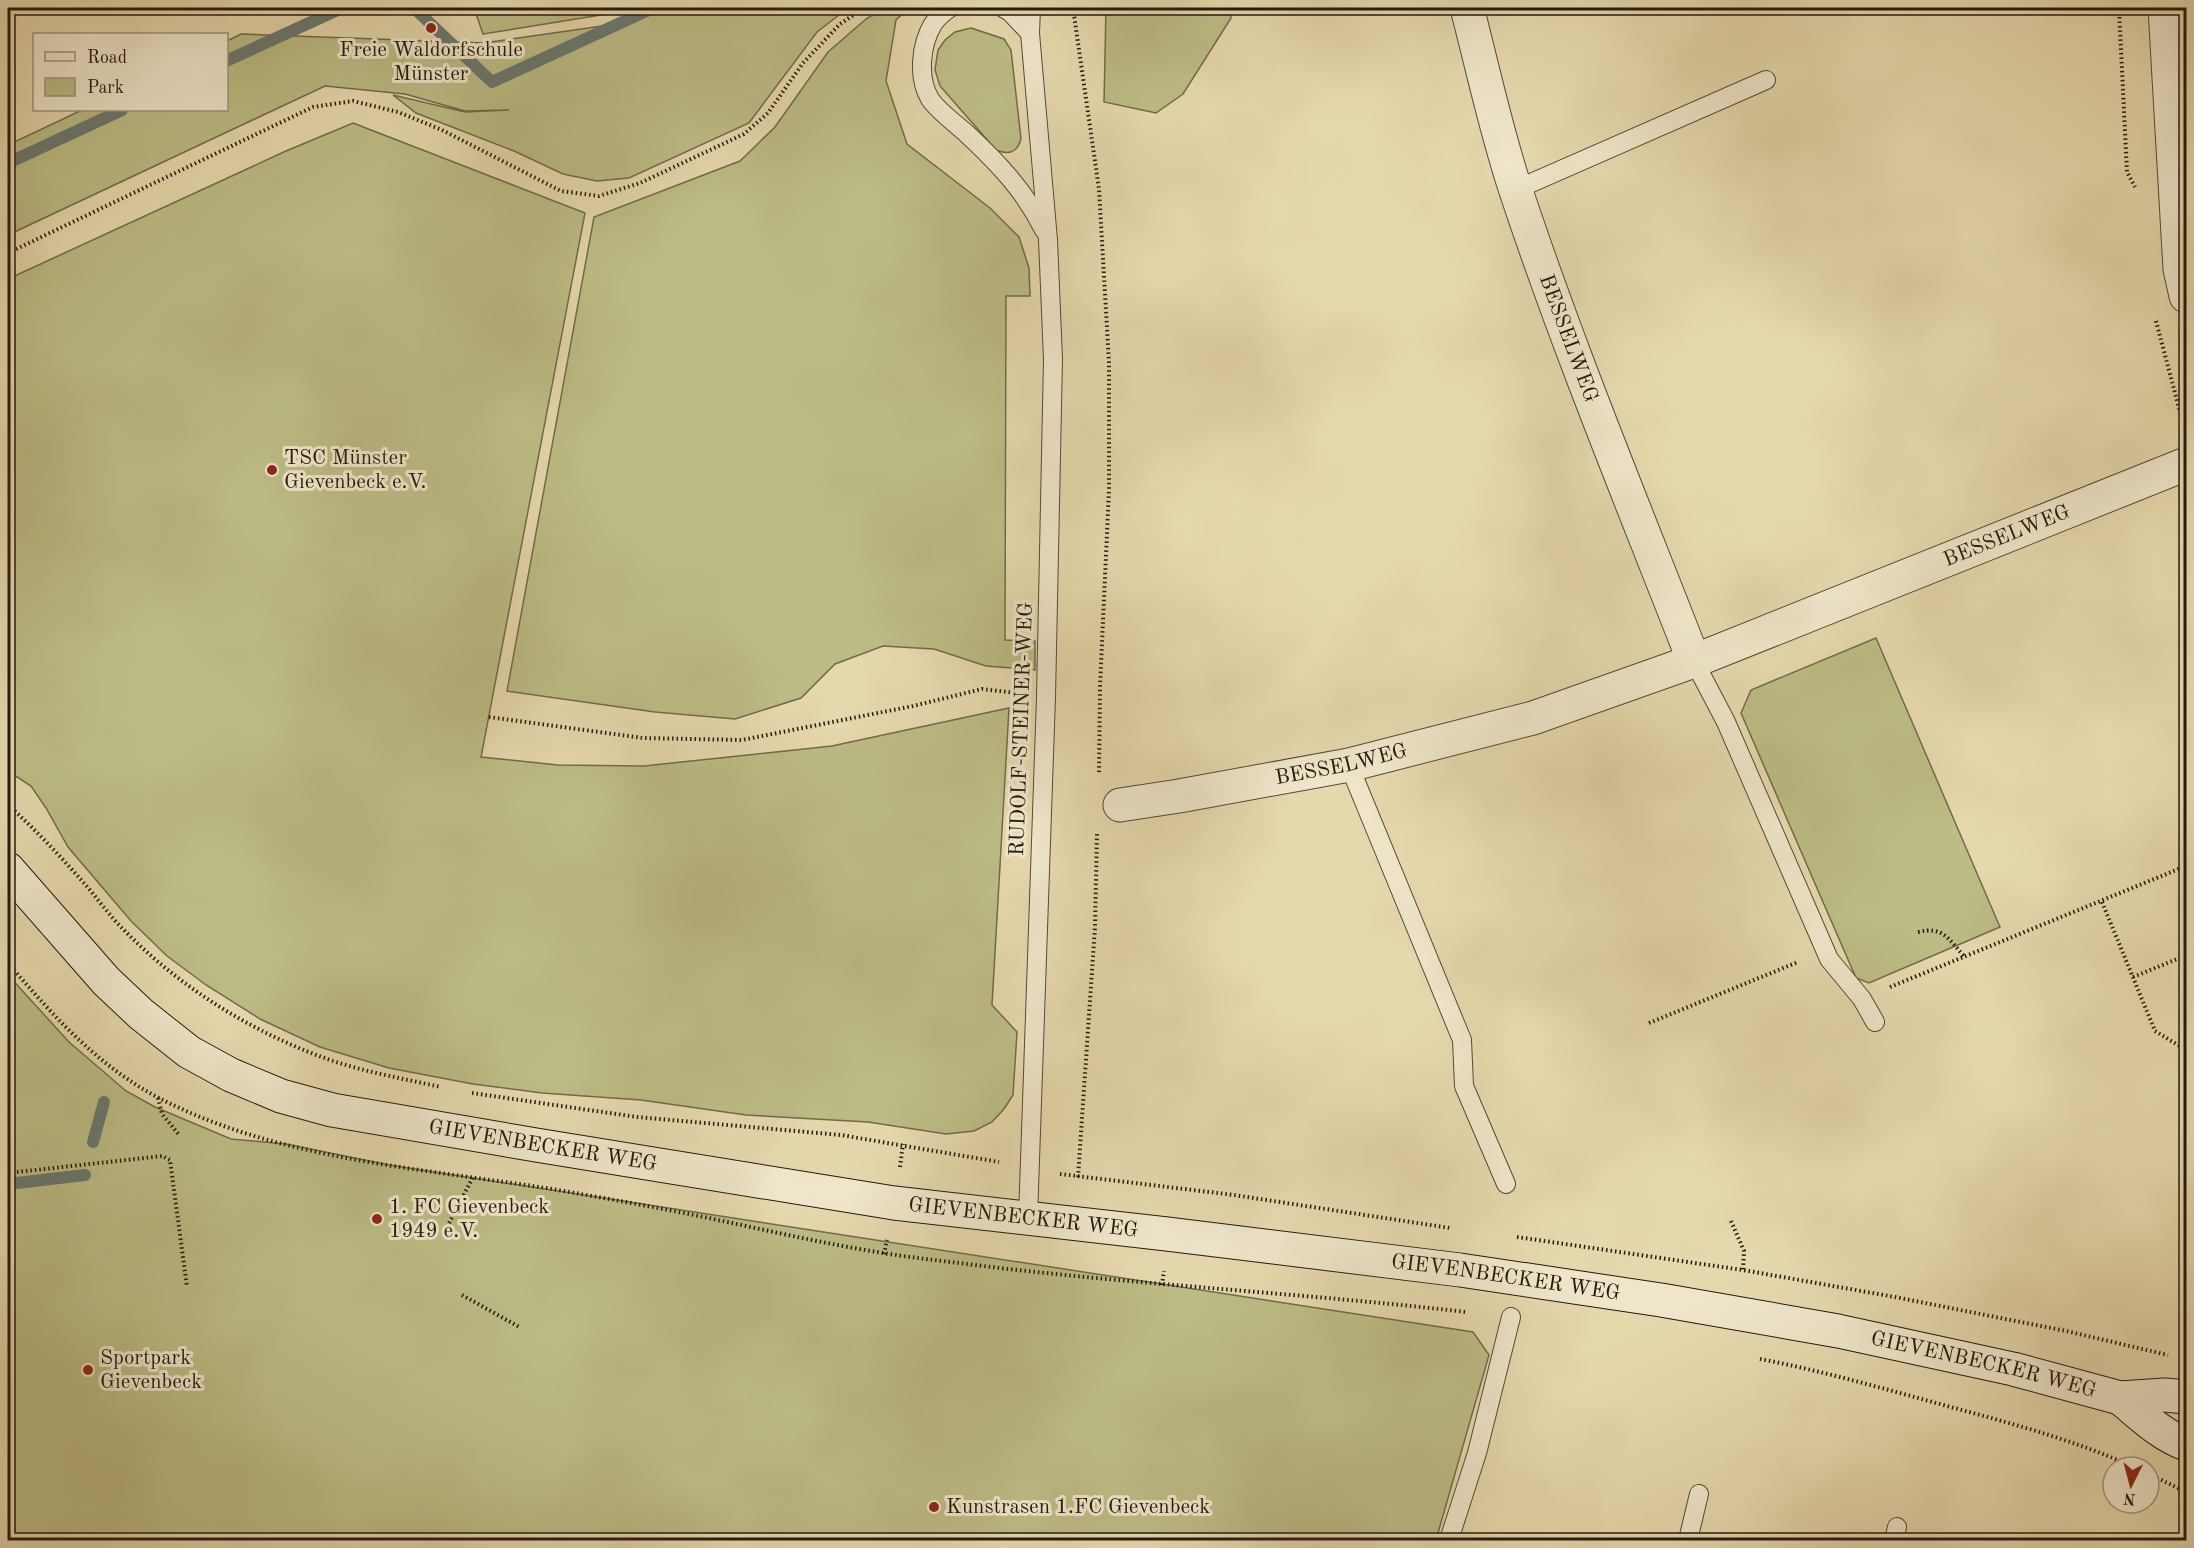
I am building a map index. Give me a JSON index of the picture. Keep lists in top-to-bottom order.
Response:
{
  "streets": {
    "main road": ["BESSELWEG", "GIEVENBECKER WEG"],
    "lane": ["RUDOLF-STEINER-WEG"]
  },
  "crossings": [
    ["RUDOLF-STEINER-WEG", "GIEVENBECKER WEG"]
  ],
  "places": [
    "Freie Waldorfschule Münster",
    "TSC Münster Gievenbeck e.V.",
    "1. FC Gievenbeck 1949 e.V.",
    "Sportpark Gievenbeck",
    "Kunstrasen 1.FC Gievenbeck"
  ],
  "legend": ["Road", "Park"],
  "north": "bottom"
}
